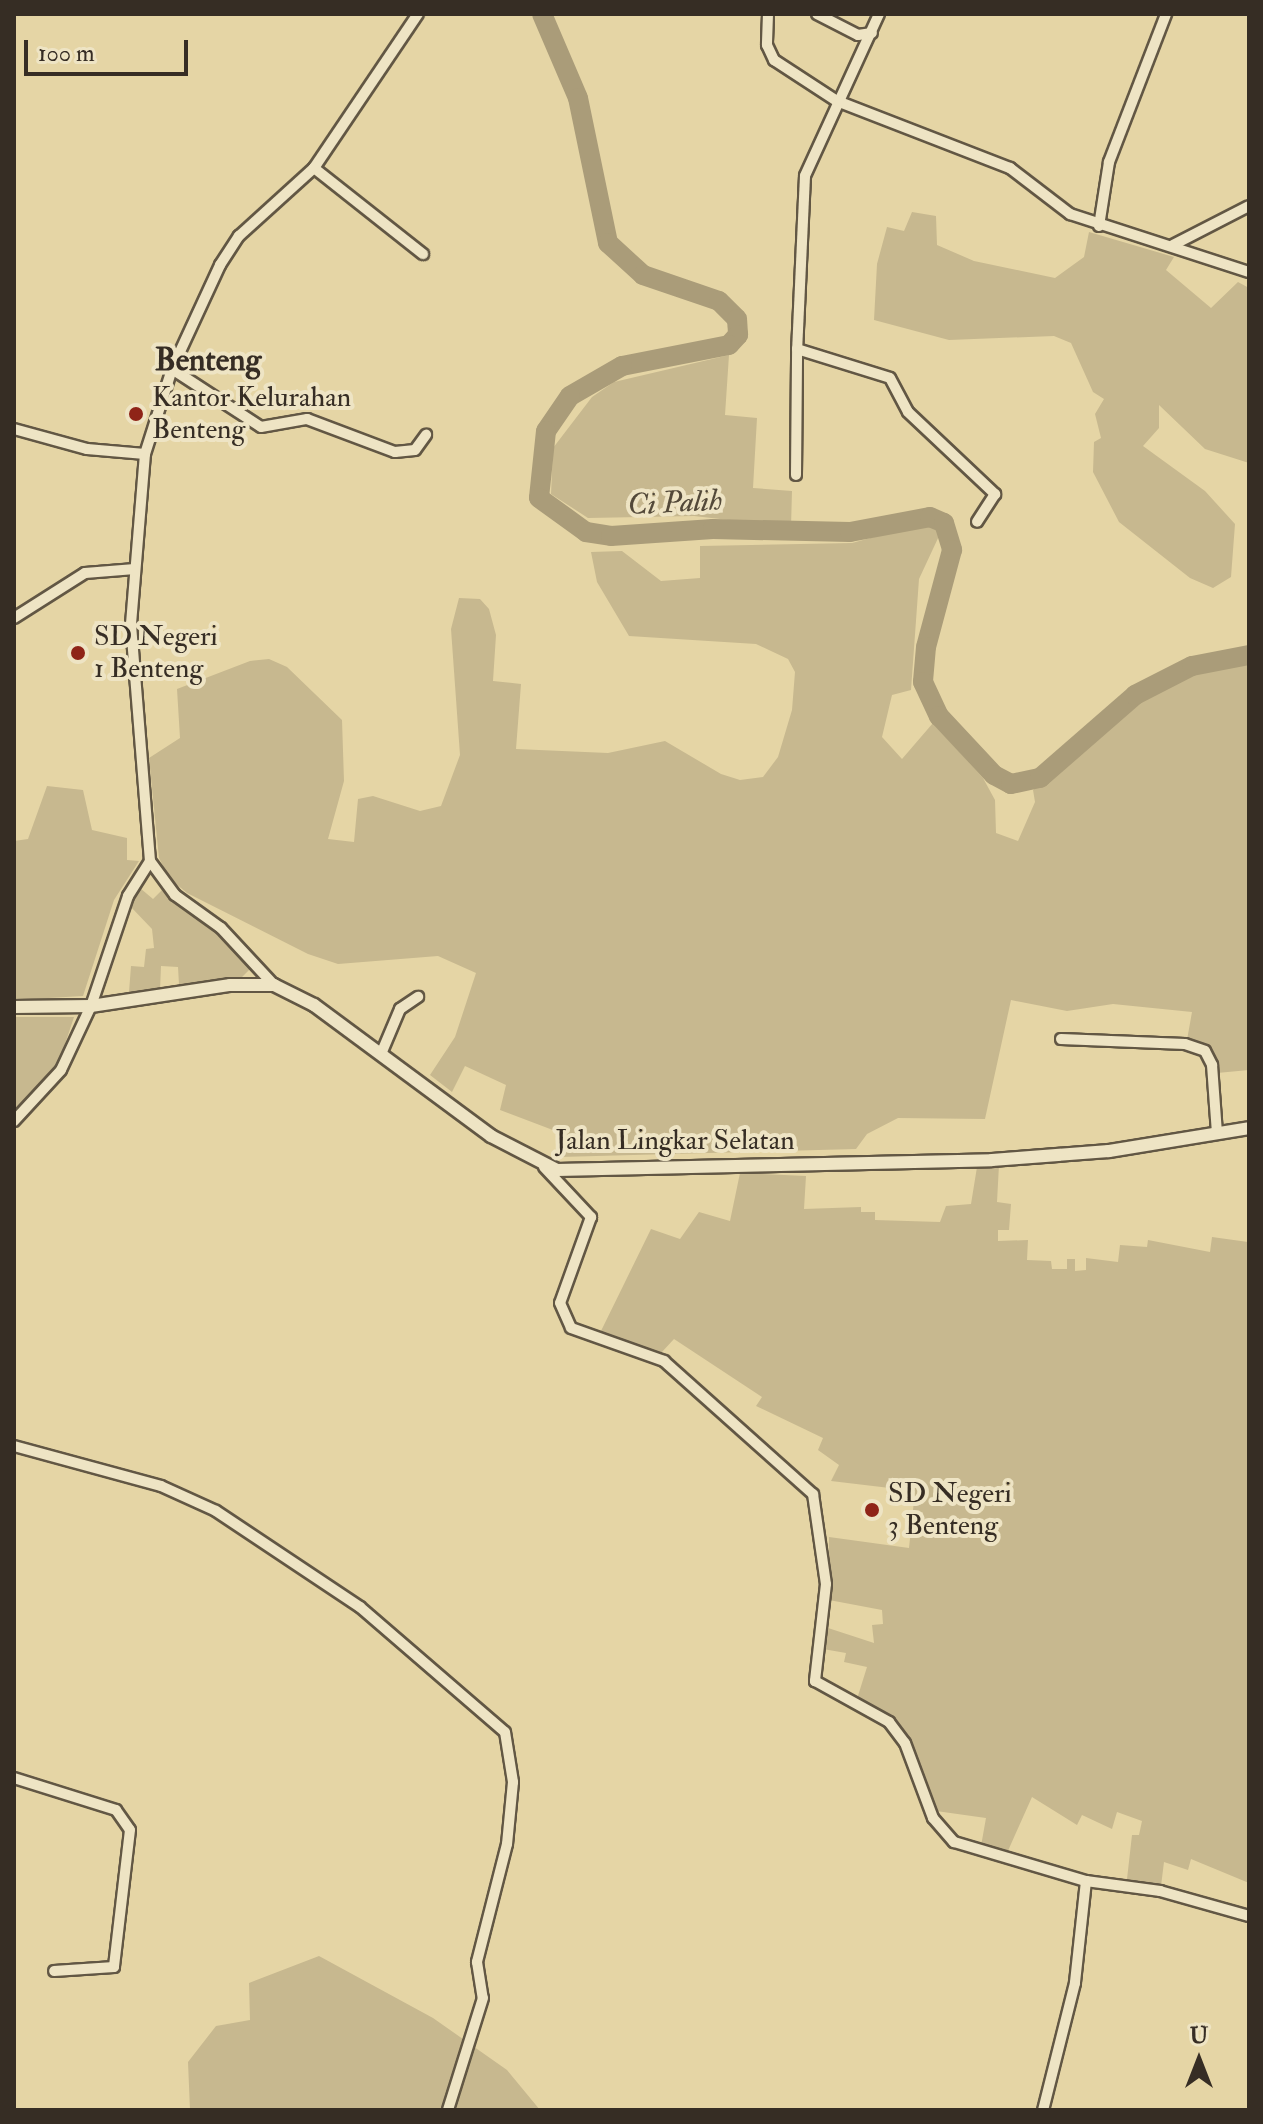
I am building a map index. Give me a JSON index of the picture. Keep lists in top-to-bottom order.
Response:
{
  "streets": {
    "street": ["Jalan Lingkar Selatan"]
  },
  "districts": ["Benteng"],
  "water": ["Ci Palih"],
  "places": ["Kantor Kelurahan Benteng", "SD Negeri 1 Benteng", "SD Negeri 3 Benteng"],
  "scale_bar": "100 m",
  "north": "top"
}
